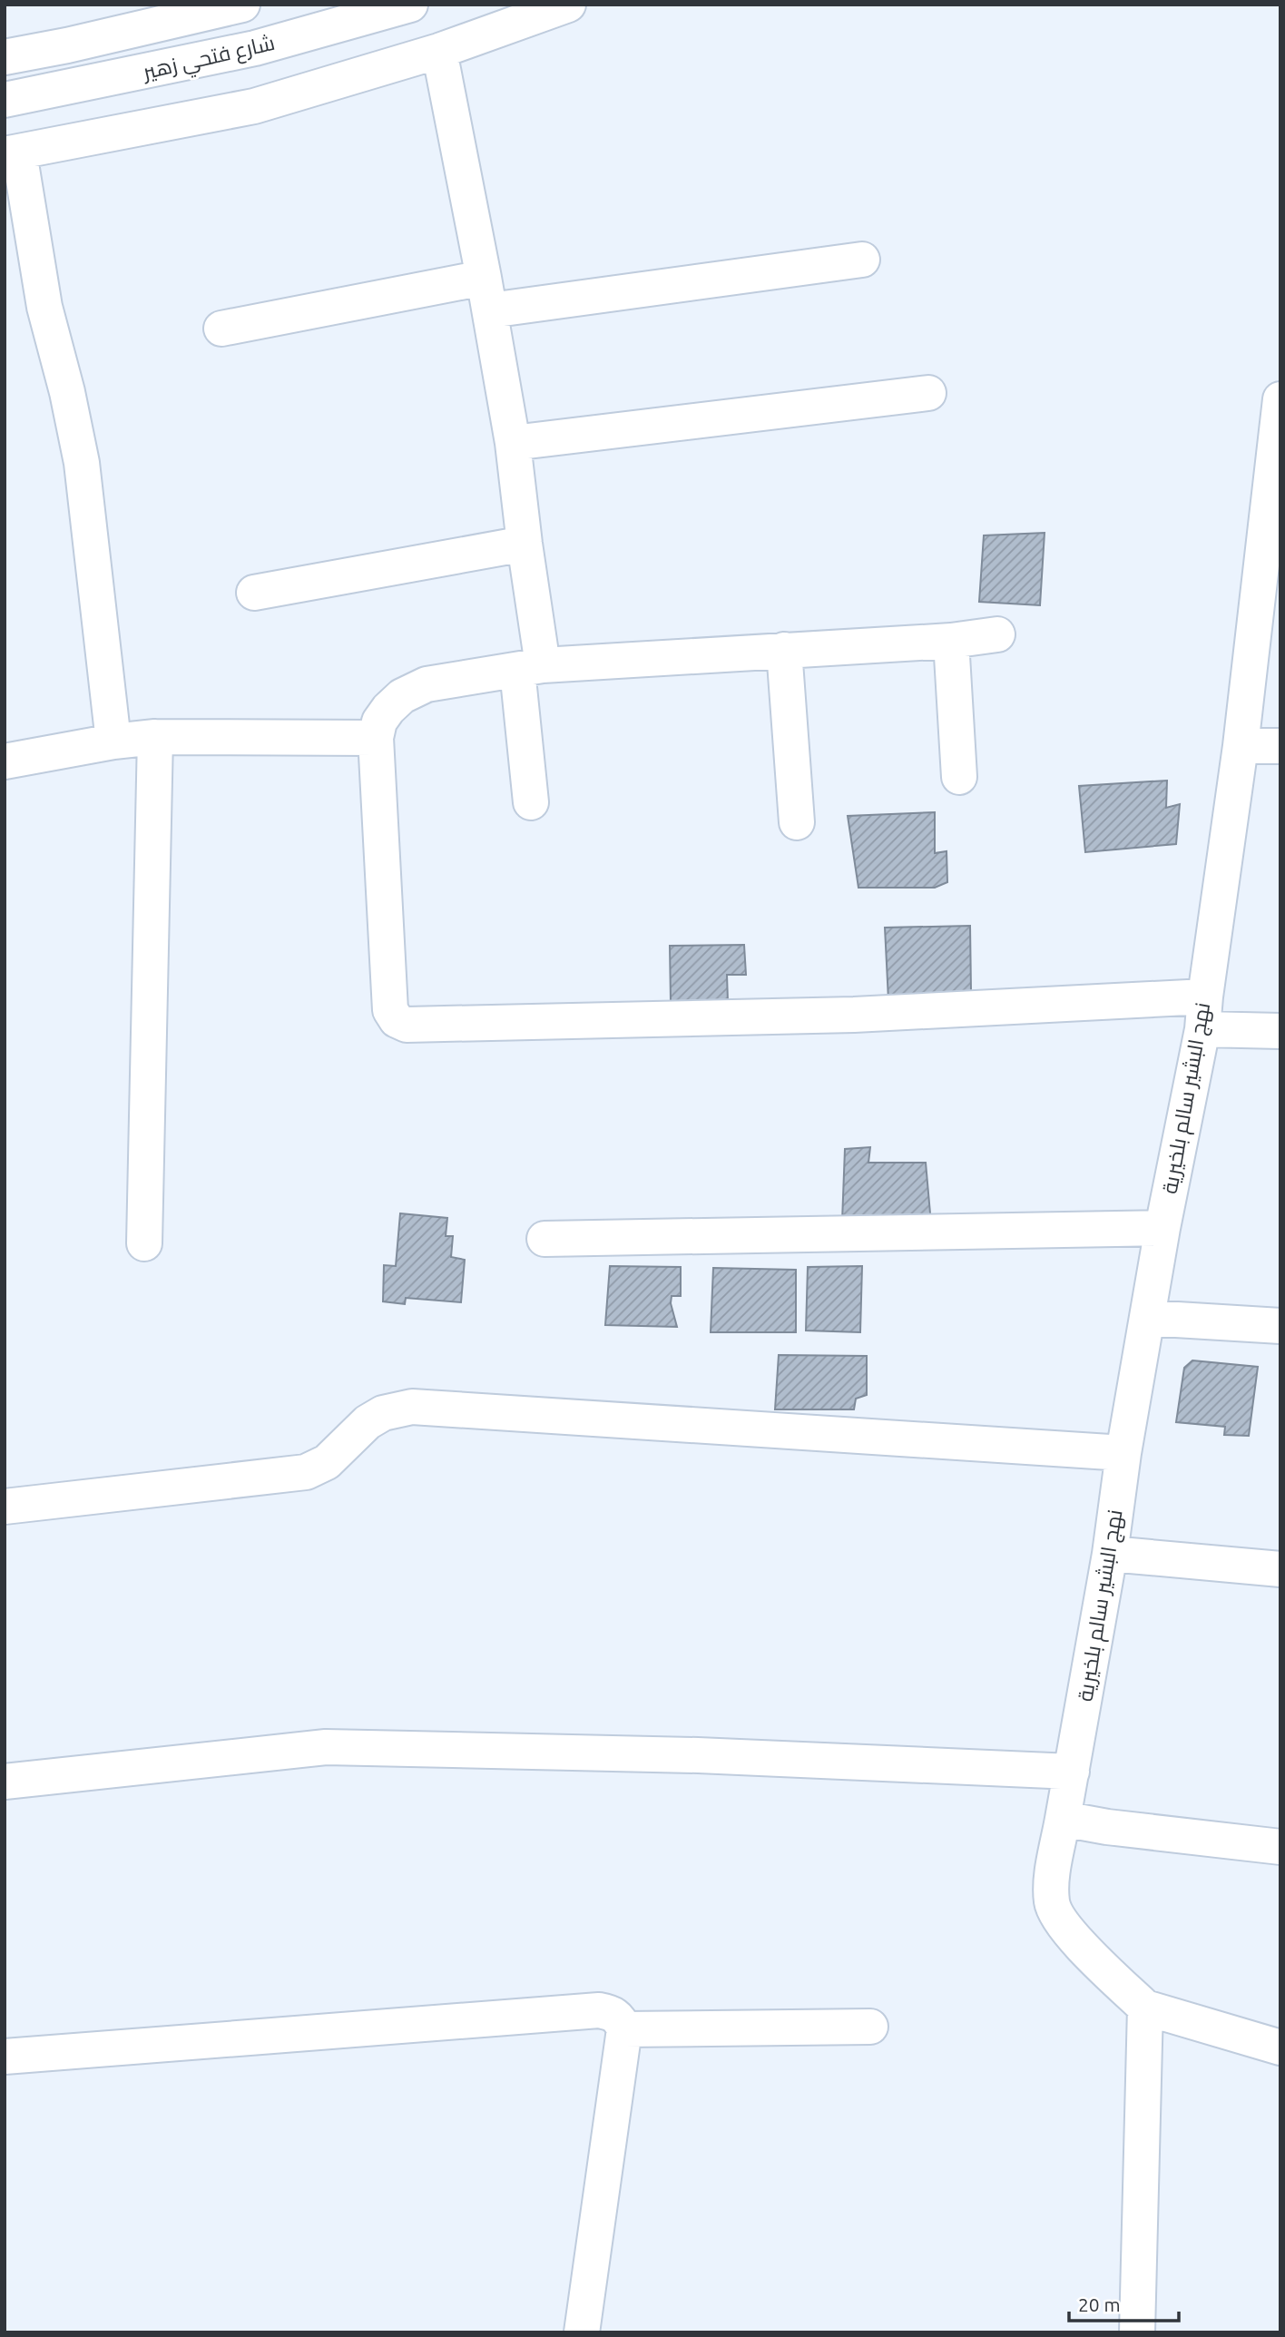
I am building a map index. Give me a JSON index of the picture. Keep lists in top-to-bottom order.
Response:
{
  "streets": {
    "street": ["شارع فتحي زهير", "نهج البشير سالم بلخيرية"]
  },
  "scale_bar": "20 m"
}
